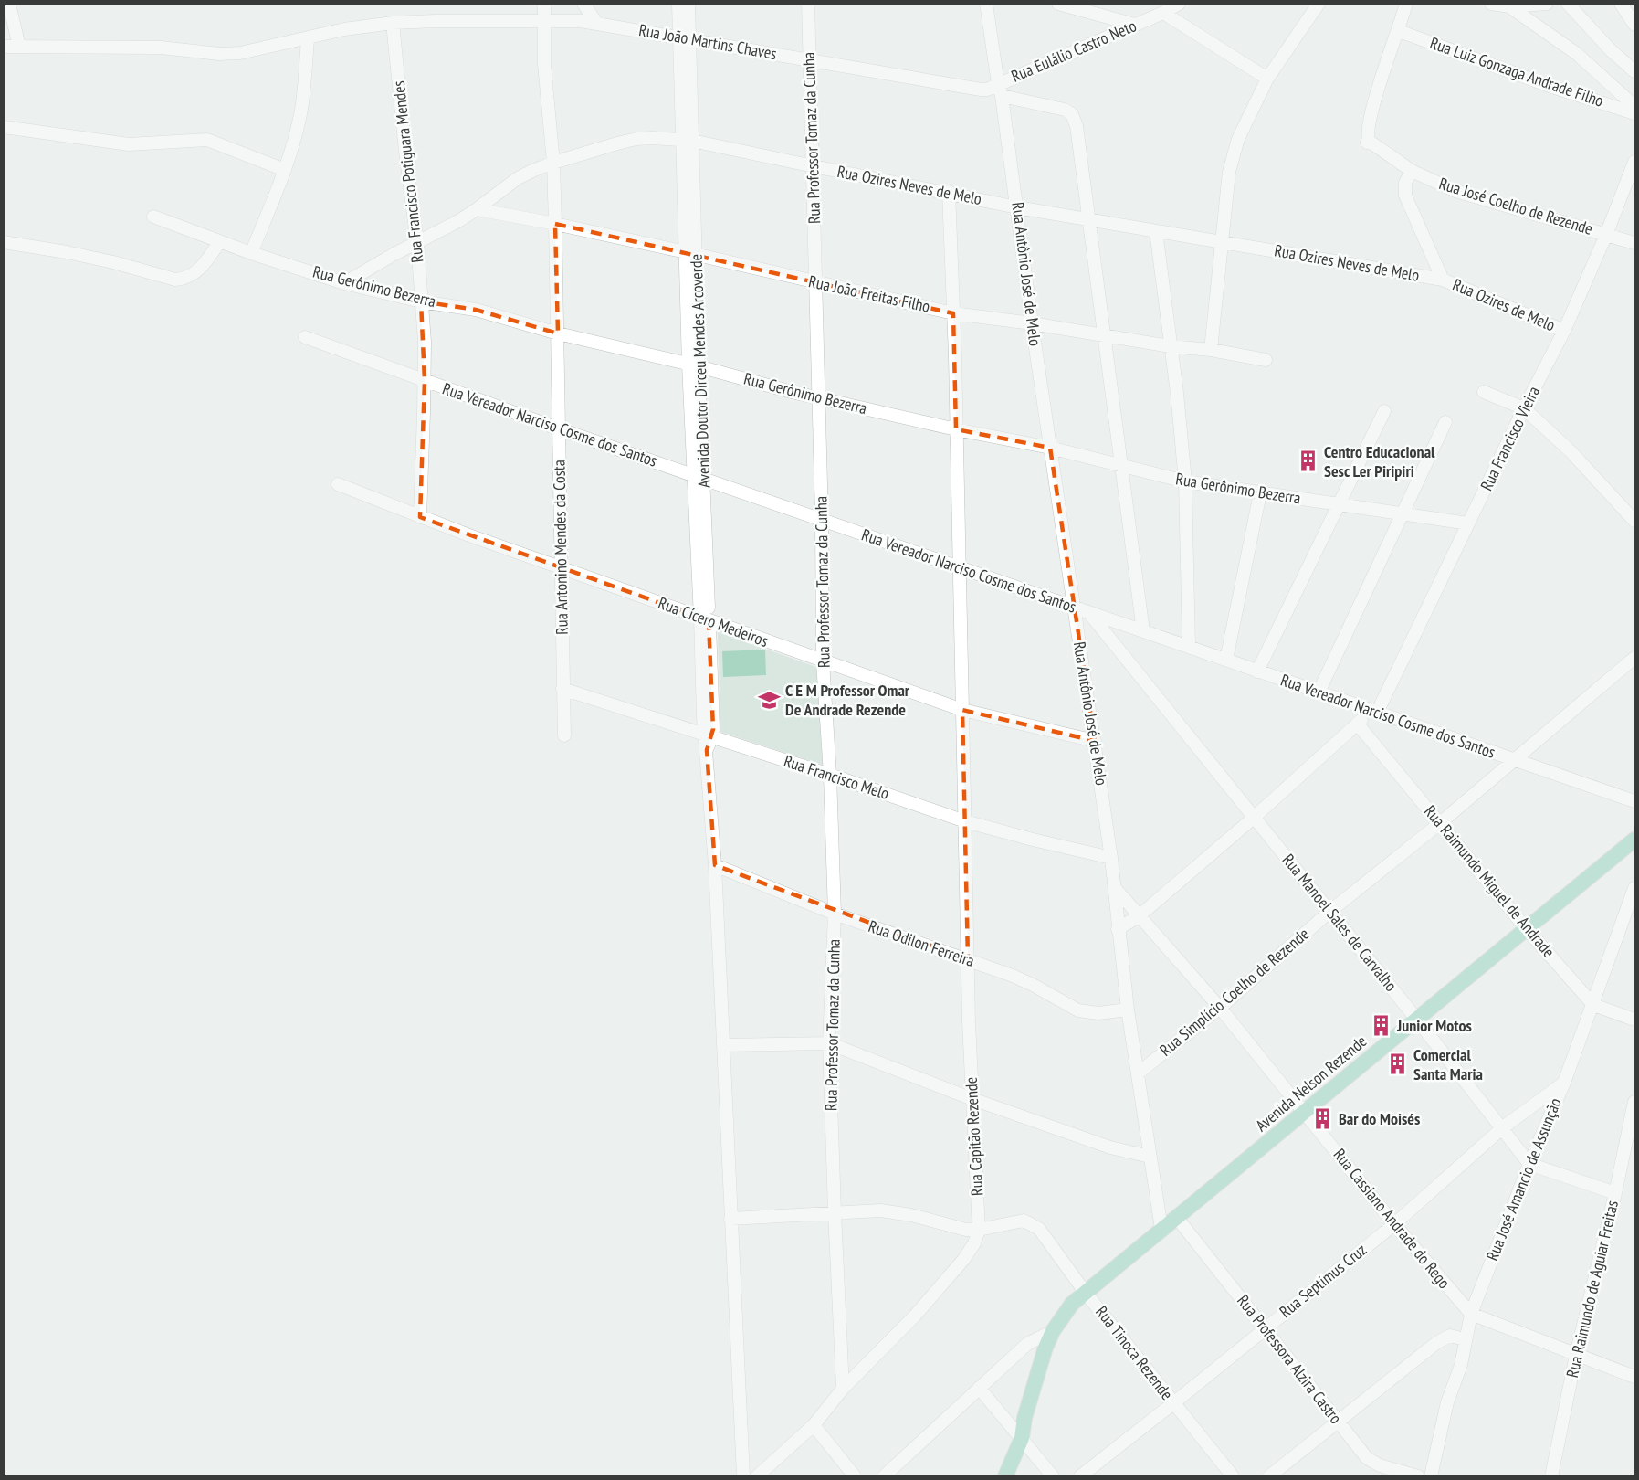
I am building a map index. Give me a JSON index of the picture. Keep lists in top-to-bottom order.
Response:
{
  "streets": {
    "main road": ["Avenida Nelson Rezende"],
    "street": [
      "Rua João Martins Chaves",
      "Rua Eulálio Castro Neto",
      "Rua Luiz Gonzaga Andrade Filho",
      "Rua Professor Tomaz da Cunha",
      "Rua Francisco Potiguara Mendes",
      "Rua Ozires Neves de Melo",
      "Rua José Coelho de Rezende",
      "Rua Antônio José de Melo",
      "Rua Gerônimo Bezerra",
      "Rua João Freitas Filho",
      "Rua Ozires de Melo",
      "Avenida Doutor Dirceu Mendes Arcoverde",
      "Rua Vereador Narciso Cosme dos Santos",
      "Rua Francisco Vieira",
      "Rua Antonino Mendes da Costa",
      "Rua Cícero Medeiros",
      "Rua Francisco Melo",
      "Rua Raimundo Miguel de Andrade",
      "Rua Manoel Sales de Carvalho",
      "Rua Odilon Ferreira",
      "Rua Simplício Coelho de Rezende",
      "Rua Capitão Rezende",
      "Rua José Amancio de Assunção",
      "Rua Cassiano Andrade do Rego",
      "Rua Septimus Cruz",
      "Rua Raimundo de Aguiar Freitas",
      "Rua Tinoca Rezende",
      "Rua Professora Alzira Castro"
    ]
  },
  "crossings": [
    ["Rua João Martins Chaves", "Rua Eulálio Castro Neto"],
    ["Rua João Martins Chaves", "Rua Professor Tomaz da Cunha"],
    ["Rua João Martins Chaves", "Rua Francisco Potiguara Mendes"],
    ["Rua João Martins Chaves", "Rua Ozires Neves de Melo"],
    ["Rua João Martins Chaves", "Rua Antônio José de Melo"],
    ["Rua João Martins Chaves", "Avenida Doutor Dirceu Mendes Arcoverde"],
    ["Rua João Martins Chaves", "Rua Antonino Mendes da Costa"],
    ["Rua Eulálio Castro Neto", "Rua Antônio José de Melo"],
    ["Rua Luiz Gonzaga Andrade Filho", "Rua José Coelho de Rezende"],
    ["Rua Professor Tomaz da Cunha", "Rua Ozires Neves de Melo"],
    ["Rua Professor Tomaz da Cunha", "Rua Gerônimo Bezerra"],
    ["Rua Professor Tomaz da Cunha", "Rua João Freitas Filho"],
    ["Rua Professor Tomaz da Cunha", "Rua Vereador Narciso Cosme dos Santos"],
    ["Rua Professor Tomaz da Cunha", "Rua Cícero Medeiros"],
    ["Rua Professor Tomaz da Cunha", "Rua Francisco Melo"],
    ["Rua Professor Tomaz da Cunha", "Rua Odilon Ferreira"],
    ["Rua Professor Tomaz da Cunha", "Rua Capitão Rezende"],
    ["Rua Francisco Potiguara Mendes", "Rua Ozires Neves de Melo"],
    ["Rua Francisco Potiguara Mendes", "Rua Gerônimo Bezerra"],
    ["Rua Francisco Potiguara Mendes", "Rua Vereador Narciso Cosme dos Santos"],
    ["Rua Francisco Potiguara Mendes", "Rua Cícero Medeiros"],
    ["Rua Ozires Neves de Melo", "Rua Antônio José de Melo"],
    ["Rua Ozires Neves de Melo", "Rua Gerônimo Bezerra"],
    ["Rua Ozires Neves de Melo", "Rua João Freitas Filho"],
    ["Rua Ozires Neves de Melo", "Rua Ozires de Melo"],
    ["Rua Ozires Neves de Melo", "Avenida Doutor Dirceu Mendes Arcoverde"],
    ["Rua Ozires Neves de Melo", "Rua Antonino Mendes da Costa"],
    ["Rua Ozires Neves de Melo", "Rua Capitão Rezende"],
    ["Rua José Coelho de Rezende", "Rua Francisco Vieira"],
    ["Rua Antônio José de Melo", "Rua Gerônimo Bezerra"],
    ["Rua Antônio José de Melo", "Rua João Freitas Filho"],
    ["Rua Antônio José de Melo", "Rua Vereador Narciso Cosme dos Santos"],
    ["Rua Antônio José de Melo", "Rua Francisco Vieira"],
    ["Rua Antônio José de Melo", "Rua Cícero Medeiros"],
    ["Rua Antônio José de Melo", "Rua Francisco Melo"],
    ["Rua Antônio José de Melo", "Rua Odilon Ferreira"],
    ["Rua Antônio José de Melo", "Rua Simplício Coelho de Rezende"],
    ["Rua Antônio José de Melo", "Avenida Nelson Rezende"],
    ["Rua Antônio José de Melo", "Rua Cassiano Andrade do Rego"],
    ["Rua Gerônimo Bezerra", "Avenida Doutor Dirceu Mendes Arcoverde"],
    ["Rua Gerônimo Bezerra", "Rua Francisco Vieira"],
    ["Rua Gerônimo Bezerra", "Rua Antonino Mendes da Costa"],
    ["Rua Gerônimo Bezerra", "Rua Capitão Rezende"],
    ["Rua João Freitas Filho", "Avenida Doutor Dirceu Mendes Arcoverde"],
    ["Rua João Freitas Filho", "Rua Antonino Mendes da Costa"],
    ["Rua João Freitas Filho", "Rua Capitão Rezende"],
    ["Rua Ozires de Melo", "Rua Francisco Vieira"],
    ["Avenida Doutor Dirceu Mendes Arcoverde", "Rua Vereador Narciso Cosme dos Santos"],
    ["Avenida Doutor Dirceu Mendes Arcoverde", "Rua Cícero Medeiros"],
    ["Avenida Doutor Dirceu Mendes Arcoverde", "Rua Francisco Melo"],
    ["Rua Vereador Narciso Cosme dos Santos", "Rua Francisco Vieira"],
    ["Rua Vereador Narciso Cosme dos Santos", "Rua Antonino Mendes da Costa"],
    ["Rua Vereador Narciso Cosme dos Santos", "Rua Manoel Sales de Carvalho"],
    ["Rua Vereador Narciso Cosme dos Santos", "Rua Simplício Coelho de Rezende"],
    ["Rua Vereador Narciso Cosme dos Santos", "Rua Capitão Rezende"],
    ["Rua Francisco Vieira", "Rua Raimundo Miguel de Andrade"],
    ["Rua Francisco Vieira", "Rua Manoel Sales de Carvalho"],
    ["Rua Francisco Vieira", "Rua Cassiano Andrade do Rego"],
    ["Rua Antonino Mendes da Costa", "Rua Cícero Medeiros"],
    ["Rua Antonino Mendes da Costa", "Rua Francisco Melo"],
    ["Rua Cícero Medeiros", "Rua Capitão Rezende"],
    ["Rua Francisco Melo", "Rua Capitão Rezende"],
    ["Rua Raimundo Miguel de Andrade", "Rua Simplício Coelho de Rezende"],
    ["Rua Raimundo Miguel de Andrade", "Avenida Nelson Rezende"],
    ["Rua Raimundo Miguel de Andrade", "Rua José Amancio de Assunção"],
    ["Rua Manoel Sales de Carvalho", "Rua Simplício Coelho de Rezende"],
    ["Rua Manoel Sales de Carvalho", "Avenida Nelson Rezende"],
    ["Rua Manoel Sales de Carvalho", "Rua José Amancio de Assunção"],
    ["Rua Manoel Sales de Carvalho", "Rua Septimus Cruz"],
    ["Rua Odilon Ferreira", "Rua Capitão Rezende"],
    ["Rua Simplício Coelho de Rezende", "Rua Cassiano Andrade do Rego"],
    ["Avenida Nelson Rezende", "Rua Cassiano Andrade do Rego"],
    ["Avenida Nelson Rezende", "Rua Tinoca Rezende"],
    ["Avenida Nelson Rezende", "Rua Professora Alzira Castro"],
    ["Rua Capitão Rezende", "Rua Tinoca Rezende"],
    ["Rua José Amancio de Assunção", "Rua Cassiano Andrade do Rego"],
    ["Rua José Amancio de Assunção", "Rua Septimus Cruz"],
    ["Rua Cassiano Andrade do Rego", "Rua Septimus Cruz"],
    ["Rua Cassiano Andrade do Rego", "Rua Raimundo de Aguiar Freitas"],
    ["Rua Septimus Cruz", "Rua Tinoca Rezende"],
    ["Rua Septimus Cruz", "Rua Professora Alzira Castro"]
  ],
  "places": {
    "building": [
      "Centro Educacional Sesc Ler Piripiri",
      "Junior Motos",
      "Comercial Santa Maria",
      "Bar do Moisés"
    ],
    "school or university": ["C E M Professor Omar De Andrade Rezende"]
  }
}
